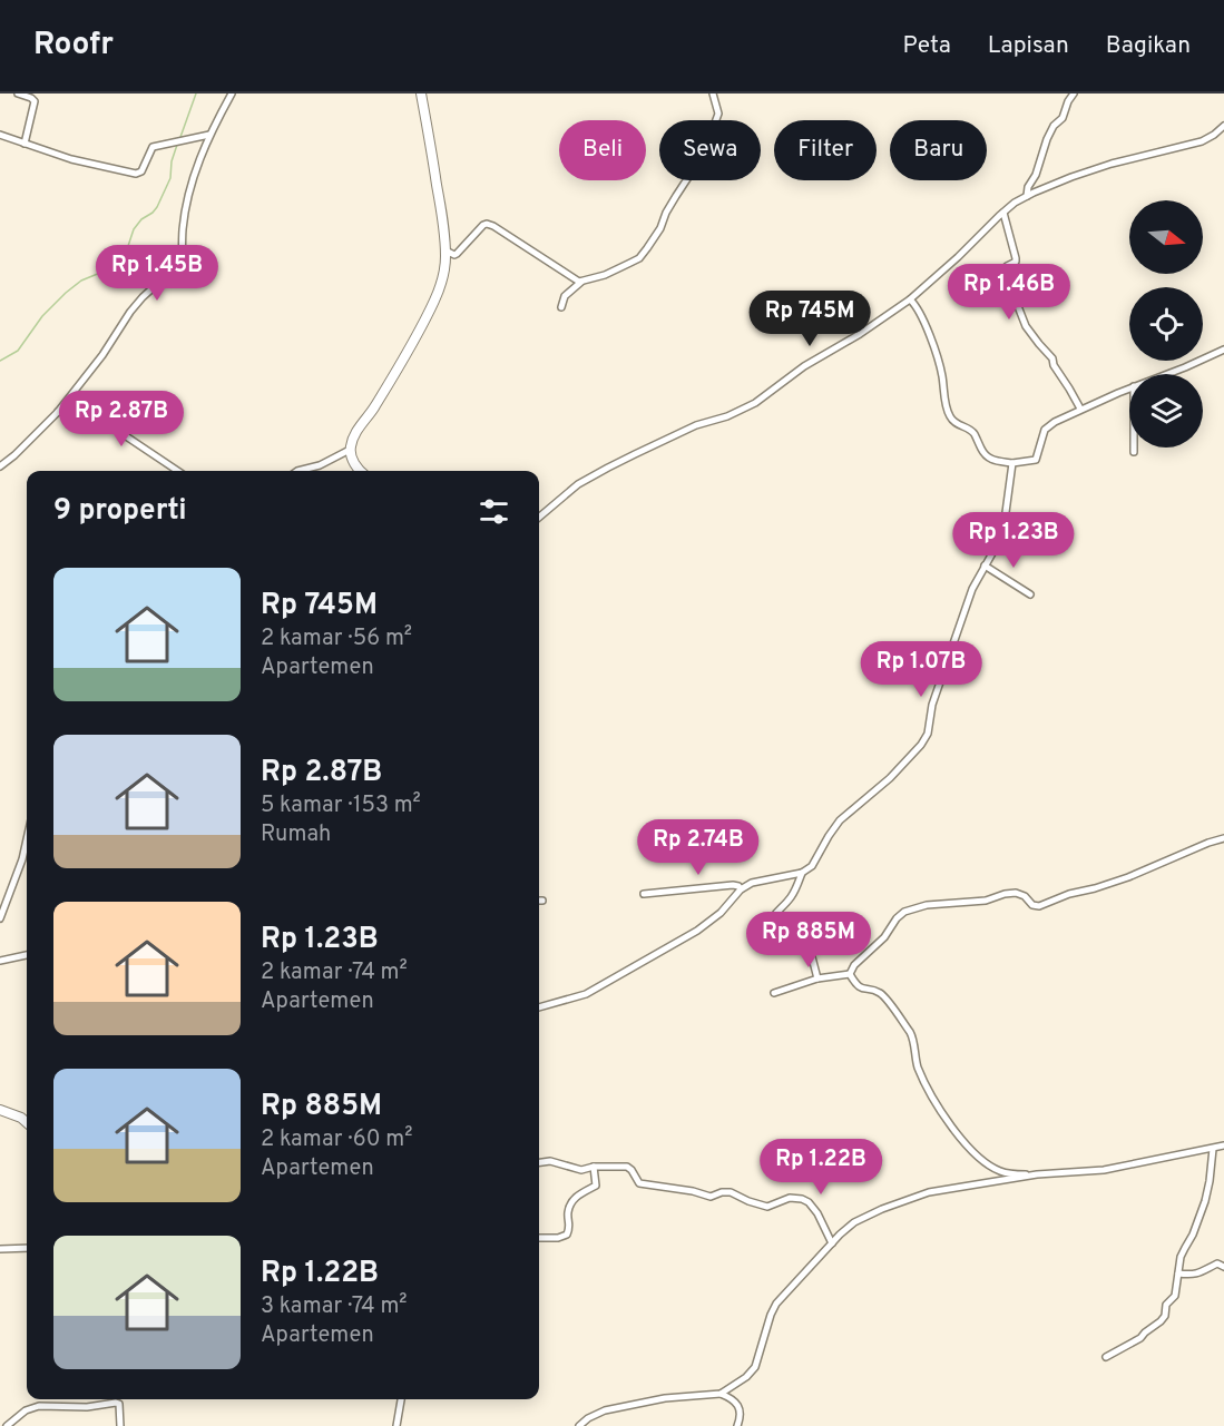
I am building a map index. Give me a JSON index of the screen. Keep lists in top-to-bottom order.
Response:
{
  "north": "right",
  "page": {
    "header": "Roofr",
    "nav": ["Peta", "Lapisan", "Bagikan"],
    "chip": [
      "Beli",
      "Sewa",
      "Filter",
      "Baru"
    ],
    "price": [
      "Rp 1.45B",
      "Rp 1.46B",
      "Rp 745M",
      "Rp 2.87B",
      "Rp 1.23B",
      "Rp 1.07B",
      "Rp 2.74B",
      "Rp 885M",
      "Rp 1.22B"
    ],
    "heading": "9 properti",
    "list": [
      {
        "name": "Rp 745M",
        "note": "2 kamar · 56 m² · Apartemen"
      },
      {
        "name": "Rp 2.87B",
        "note": "5 kamar · 153 m² · Rumah"
      },
      {
        "name": "Rp 1.23B",
        "note": "2 kamar · 74 m² · Apartemen"
      },
      {
        "name": "Rp 885M",
        "note": "2 kamar · 60 m² · Apartemen"
      },
      {
        "name": "Rp 1.22B",
        "note": "3 kamar · 74 m² · Apartemen"
      }
    ]
  }
}
